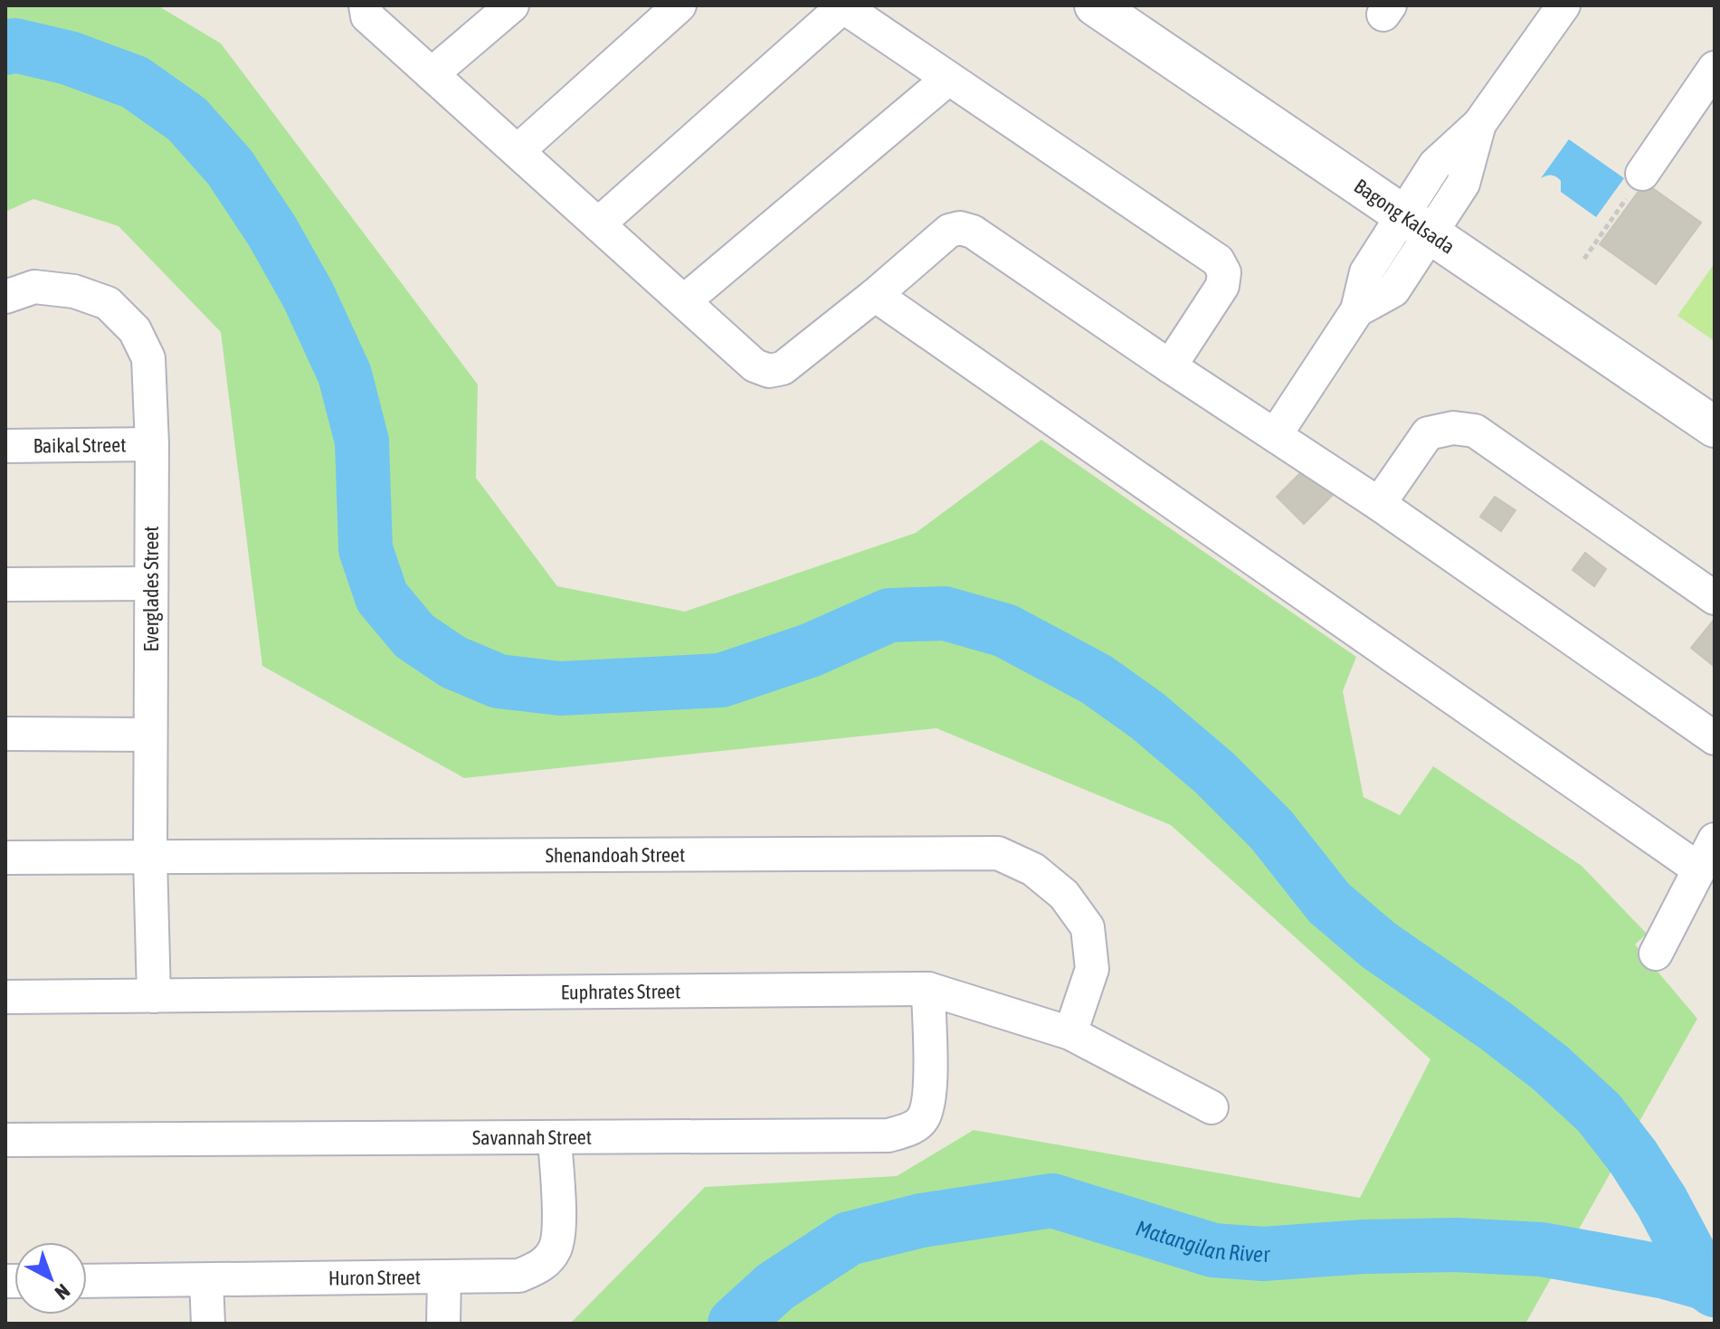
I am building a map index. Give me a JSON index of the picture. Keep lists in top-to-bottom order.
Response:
{
  "streets": {
    "street": [
      "Bagong Kalsada",
      "Baikal Street",
      "Everglades Street",
      "Shenandoah Street",
      "Euphrates Street",
      "Savannah Street",
      "Huron Street"
    ]
  },
  "crossings": [
    ["Baikal Street", "Everglades Street"],
    ["Everglades Street", "Shenandoah Street"],
    ["Everglades Street", "Euphrates Street"],
    ["Shenandoah Street", "Euphrates Street"],
    ["Euphrates Street", "Savannah Street"],
    ["Savannah Street", "Huron Street"]
  ],
  "water": ["Matangilan River"],
  "north": "bottom right"
}
